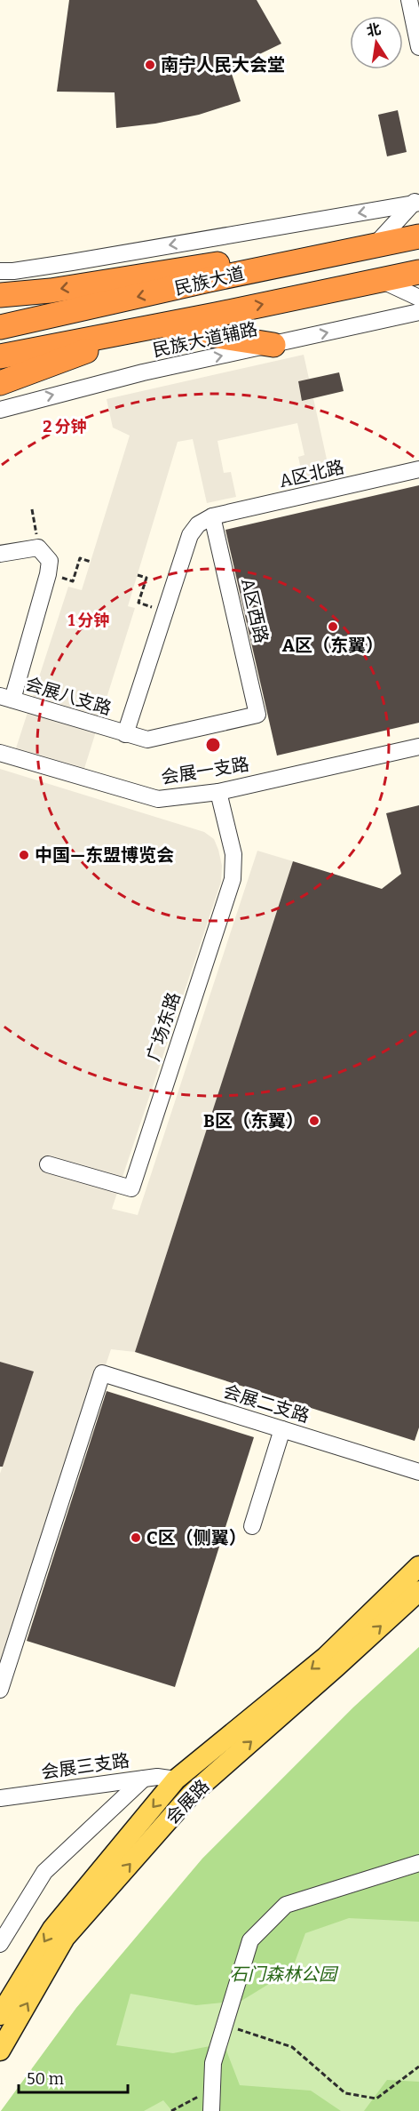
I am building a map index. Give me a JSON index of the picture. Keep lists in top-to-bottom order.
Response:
{
  "streets": {
    "highway": ["民族大道"],
    "main road": ["会展路"],
    "street": [
      "民族大道辅路",
      "A区北路",
      "A区西路",
      "会展八支路",
      "会展一支路",
      "广场东路",
      "会展二支路",
      "会展三支路"
    ]
  },
  "crossings": [
    ["A区北路", "A区西路"],
    ["A区西路", "会展八支路"],
    ["会展一支路", "广场东路"],
    ["会展三支路", "会展路"]
  ],
  "parks": ["石门森林公园"],
  "places": [
    "南宁人民大会堂",
    "A区（东翼）",
    "中国—东盟博览会",
    "B区（东翼）",
    "C区（侧翼）"
  ],
  "scale_bar": "50 m",
  "north": "top",
  "rings": ["2 分钟", "1 分钟"]
}
